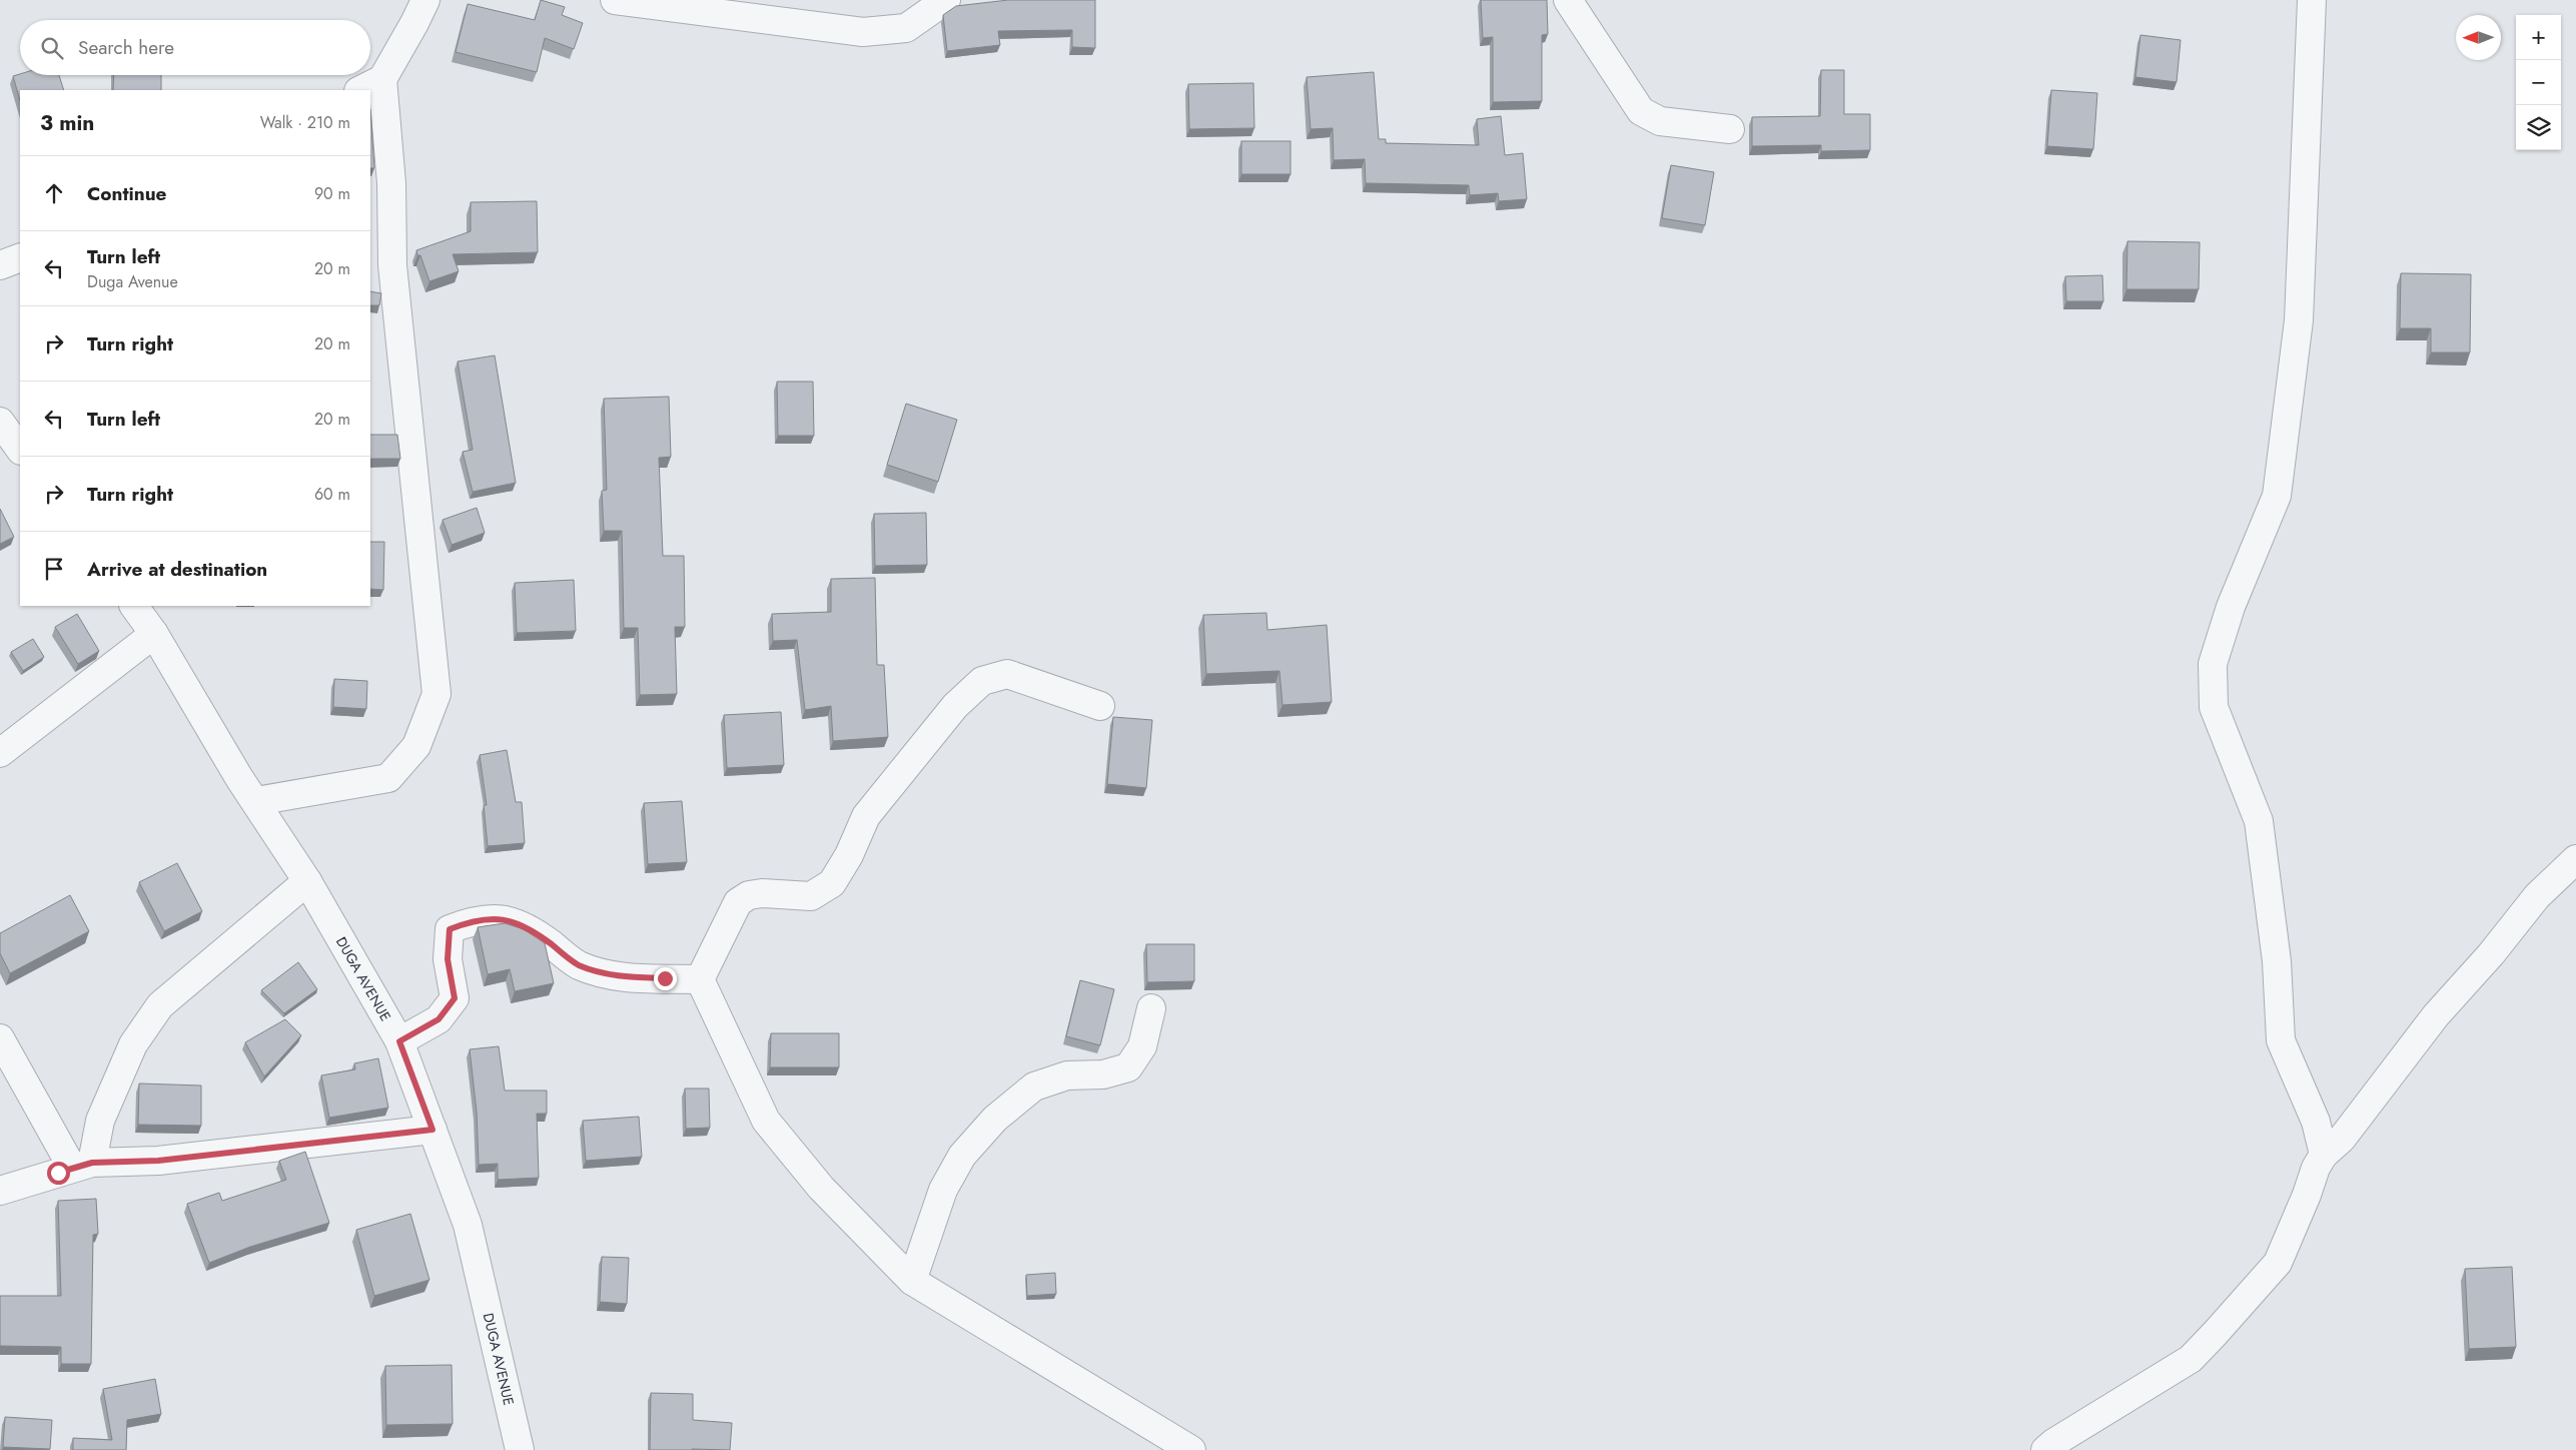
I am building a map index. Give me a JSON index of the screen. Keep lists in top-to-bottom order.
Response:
{
  "streets": {
    "street": ["DUGA AVENUE"]
  },
  "north": "left",
  "page": {
    "map_buttons": ["+", "−"],
    "search": "Search here",
    "heading": ["3 min", "Walk · 210 m"],
    "list": [
      ["Continue", "90 m"],
      ["Turn left", "Duga Avenue", "20 m"],
      ["Turn right", "20 m"],
      ["Turn left", "20 m"],
      ["Turn right", "60 m"],
      "Arrive at destination"
    ]
  }
}
